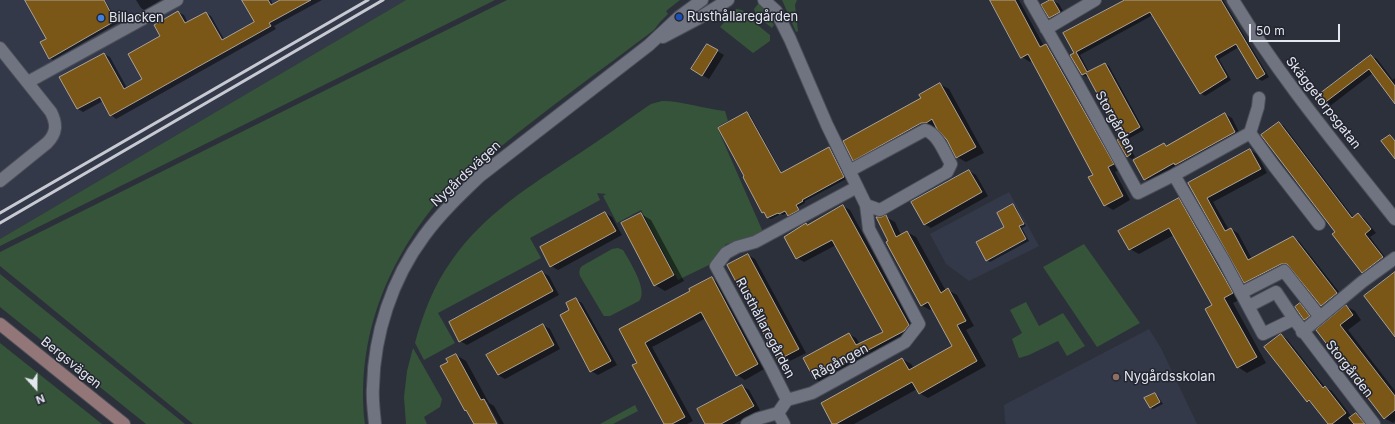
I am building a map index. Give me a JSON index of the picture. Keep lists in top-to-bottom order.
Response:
{
  "streets": {
    "main road": ["Bergsvägen"],
    "street": [
      "Skäggetorpsgatan",
      "Storgården",
      "Nygårdsvägen",
      "Rusthållaregården",
      "Rågången"
    ]
  },
  "crossings": [
    ["Rusthållaregården", "Rågången"]
  ],
  "places": ["Rusthållaregården", "Billacken", "Nygårdsskolan"],
  "scale_bar": "50 m",
  "north": "bottom"
}
